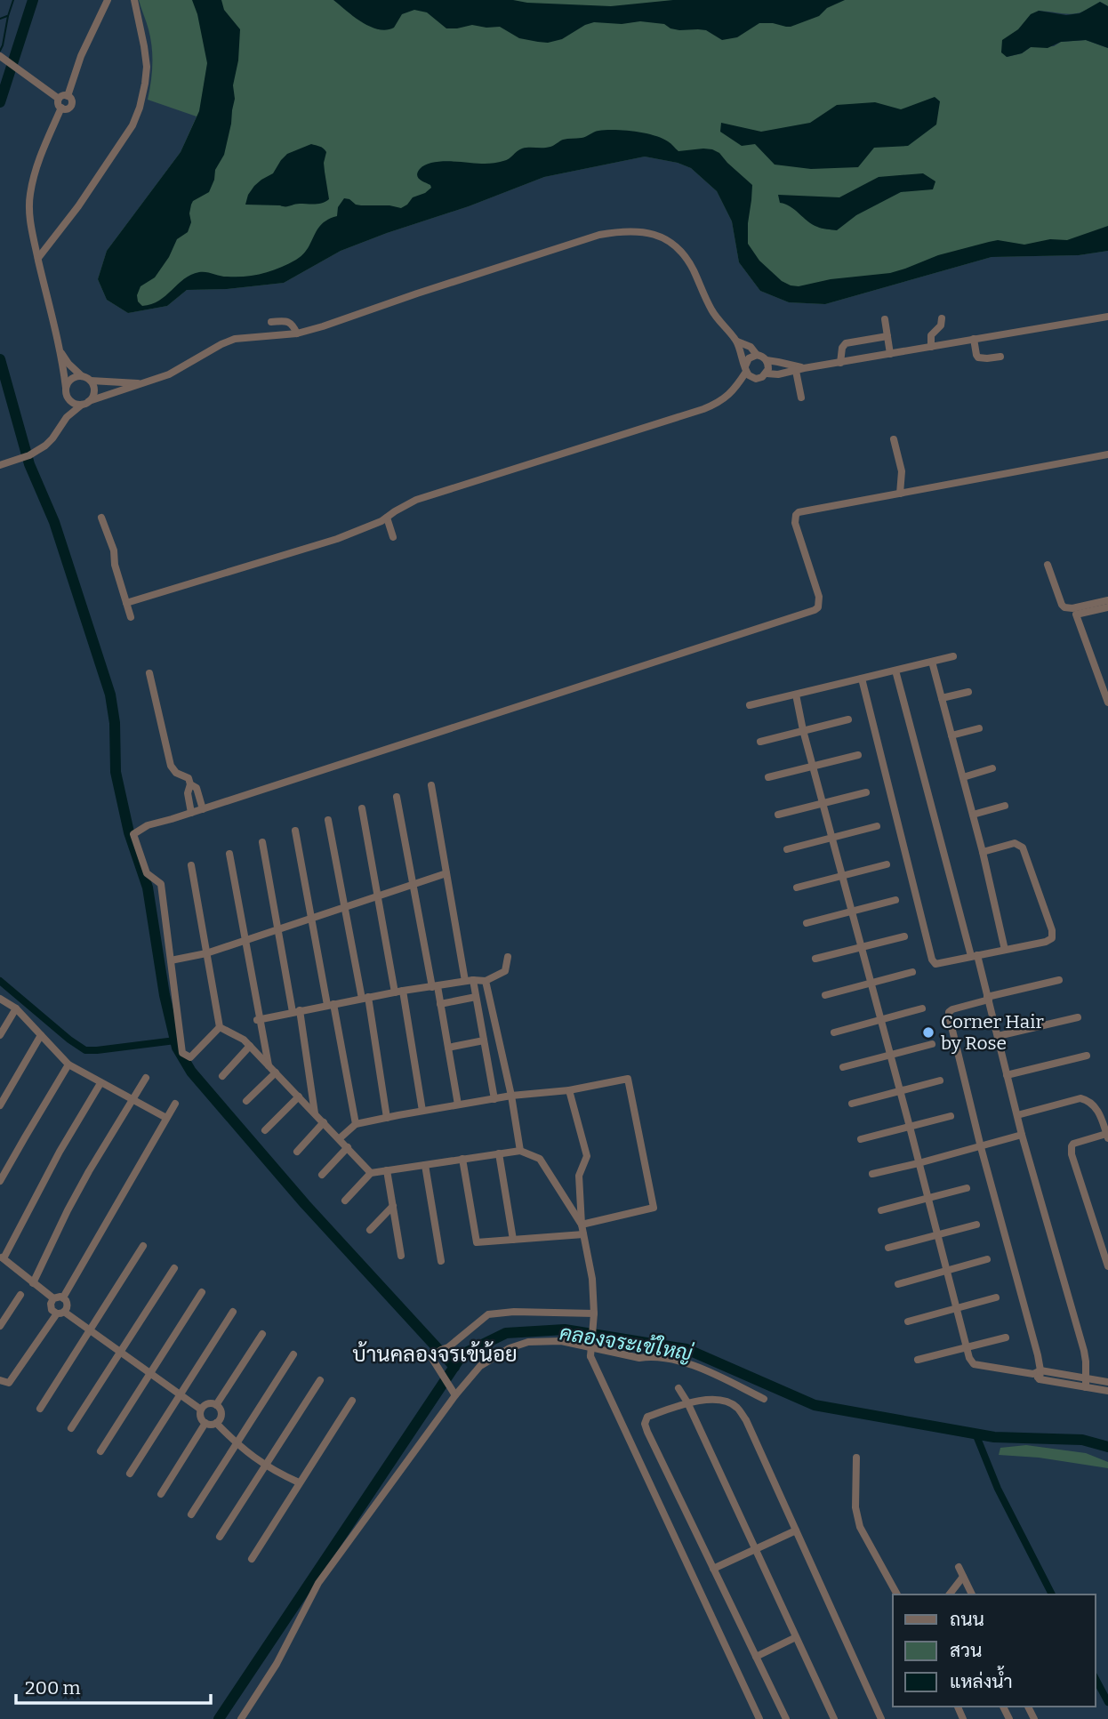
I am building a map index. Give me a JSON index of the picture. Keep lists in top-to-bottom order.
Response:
{
  "districts": ["บ้านคลองจรเข้น้อย"],
  "water": ["คลองจระเข้ใหญ่"],
  "places": ["Corner Hair by Rose"],
  "legend": ["ถนน", "สวน", "แหล่งน้ำ"],
  "scale_bar": "200 m"
}
